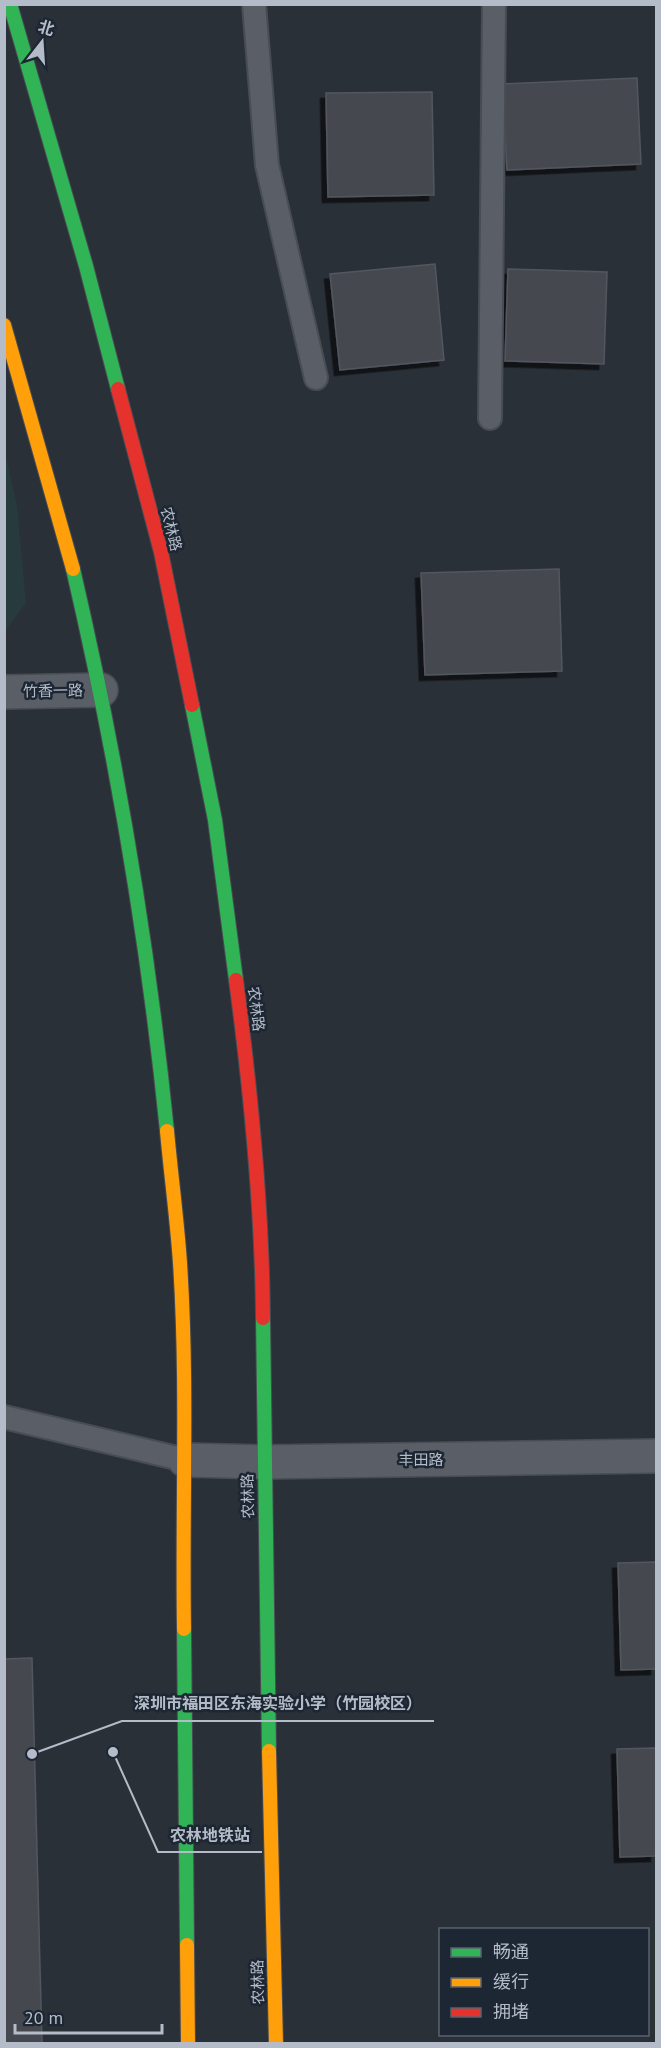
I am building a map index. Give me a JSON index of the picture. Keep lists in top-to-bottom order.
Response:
{
  "streets": {
    "main road": ["农林路"],
    "street": ["竹香一路", "丰田路"]
  },
  "crossings": [
    ["农林路", "丰田路"]
  ],
  "places": ["农林地铁站", "深圳市福田区东海实验小学（竹园校区）"],
  "legend": ["畅通", "缓行", "拥堵"],
  "scale_bar": "20 m",
  "north": "top"
}
